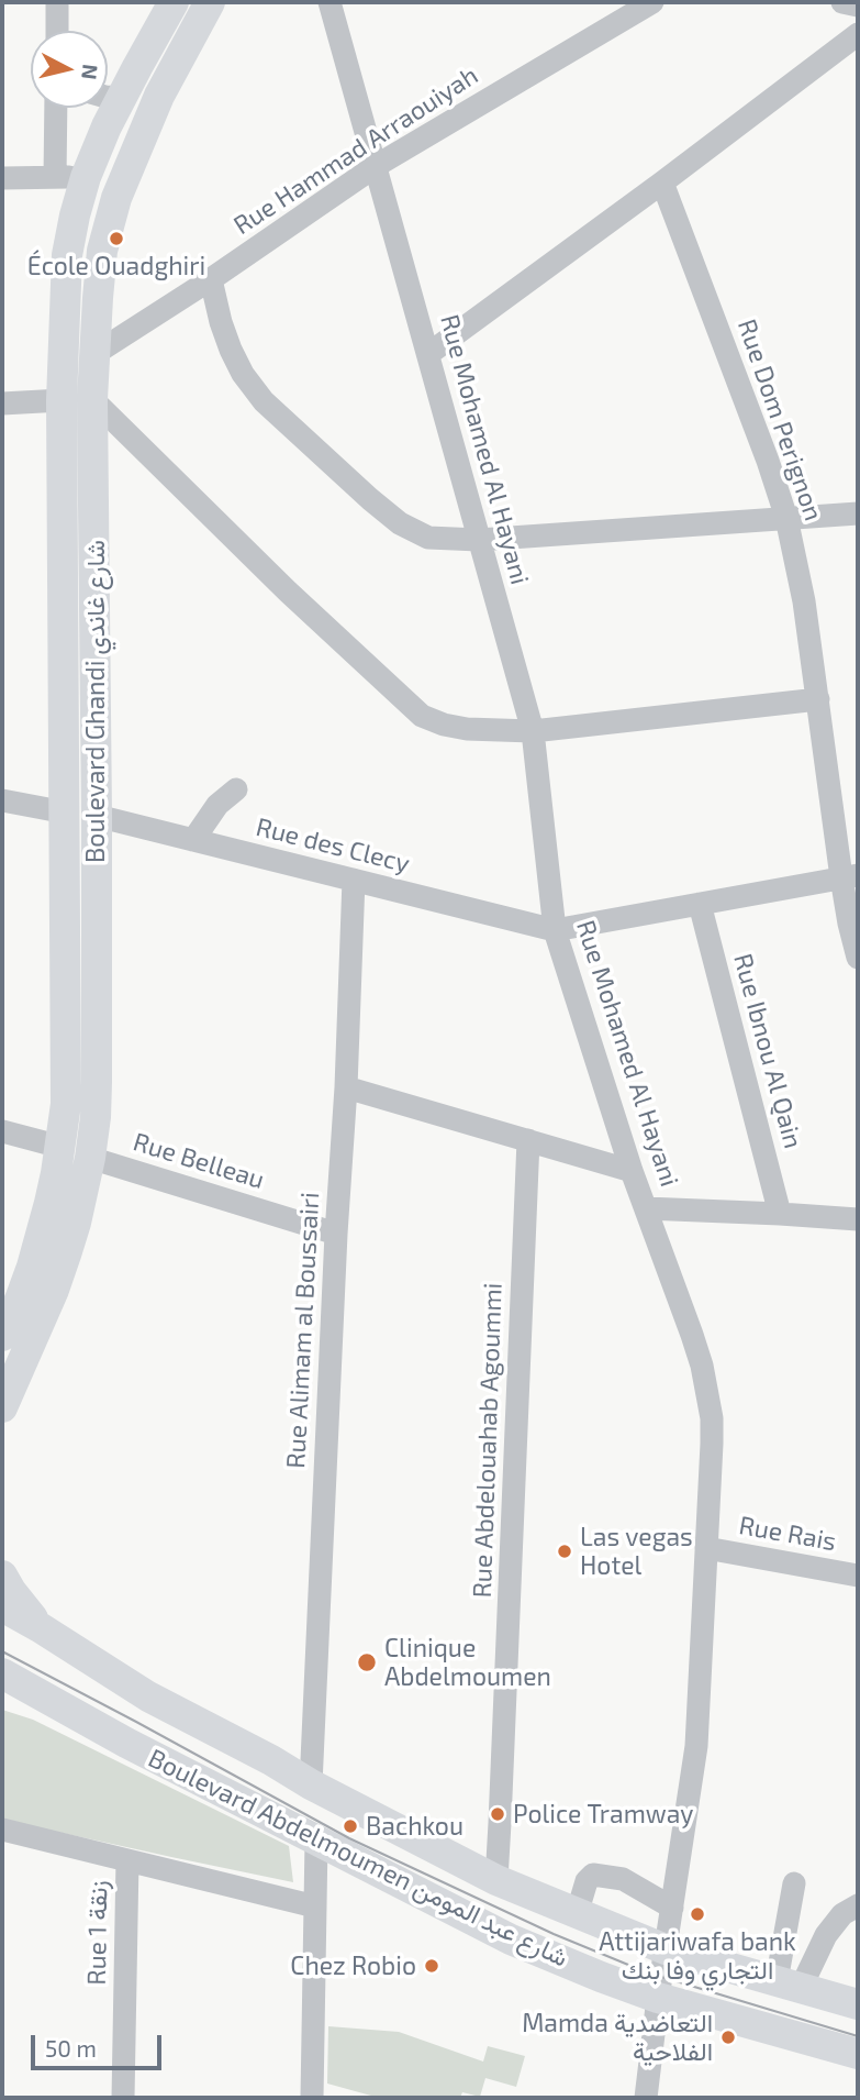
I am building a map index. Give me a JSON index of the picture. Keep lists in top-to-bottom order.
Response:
{
  "streets": {
    "main road": ["Boulevard Ghandi شارع غاندي", "Boulevard Abdelmoumen شارع عبد المومن"],
    "street": [
      "Rue Hammad Arraouiyah",
      "Rue Dom Perignon",
      "Rue Mohamed Al Hayani",
      "Rue des Clecy",
      "Rue Ibnou Al Qain",
      "Rue Belleau",
      "Rue Alimam al Boussairi",
      "Rue Abdelouahab Agoummi",
      "Rue Rais",
      "Rue 1 زنقة"
    ]
  },
  "crossings": [
    ["Rue Hammad Arraouiyah", "Rue Mohamed Al Hayani"],
    ["Rue Hammad Arraouiyah", "Boulevard Ghandi شارع غاندي"],
    ["Rue Mohamed Al Hayani", "Rue des Clecy"],
    ["Rue Mohamed Al Hayani", "Rue Rais"],
    ["Rue Mohamed Al Hayani", "Boulevard Abdelmoumen شارع عبد المومن"],
    ["Boulevard Ghandi شارع غاندي", "Rue des Clecy"],
    ["Boulevard Ghandi شارع غاندي", "Rue Belleau"],
    ["Rue des Clecy", "Rue Alimam al Boussairi"],
    ["Rue Belleau", "Rue Alimam al Boussairi"],
    ["Rue Alimam al Boussairi", "Boulevard Abdelmoumen شارع عبد المومن"],
    ["Rue Abdelouahab Agoummi", "Boulevard Abdelmoumen شارع عبد المومن"]
  ],
  "places": [
    "École Ouadghiri",
    "Las vegas Hotel",
    "Clinique Abdelmoumen",
    "Police Tramway",
    "Bachkou",
    "Attijariwafa bank التجاري وفا بنك",
    "Chez Robio",
    "Mamda التعاضدية الفلاحية"
  ],
  "scale_bar": "50 m",
  "north": "right"
}
